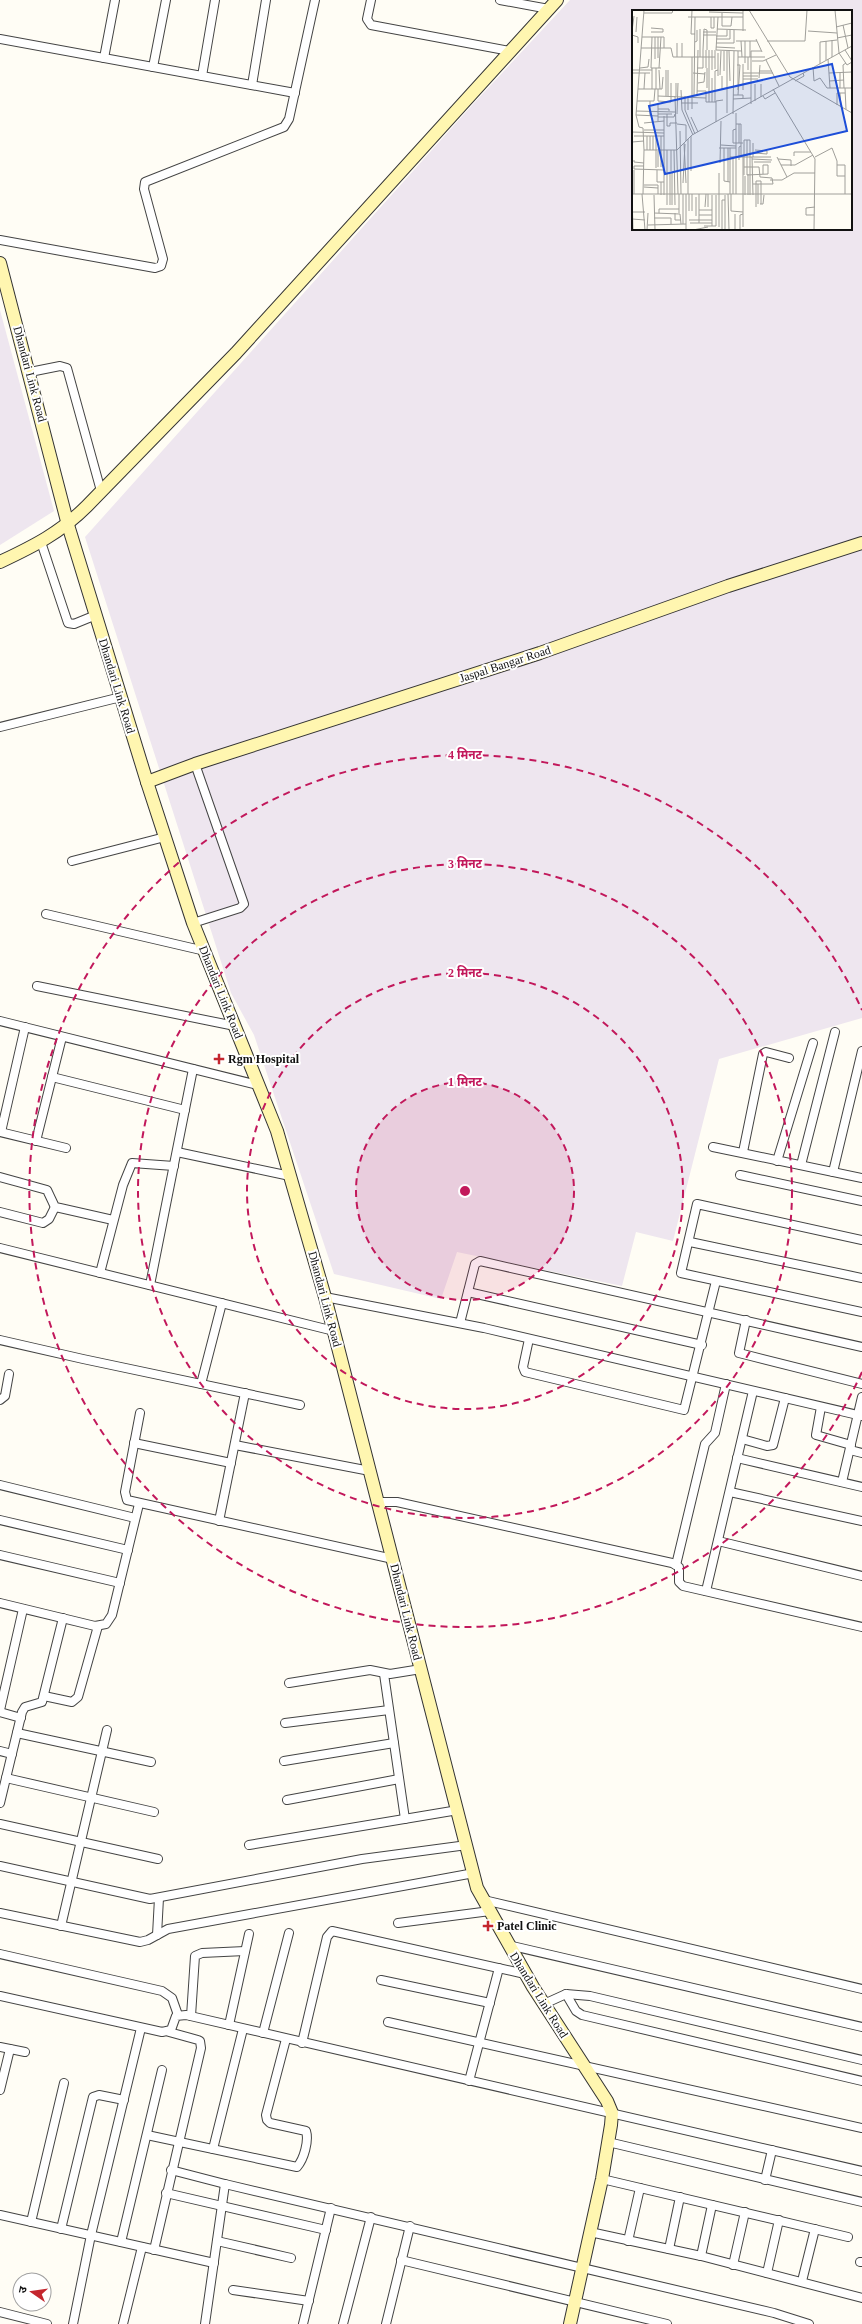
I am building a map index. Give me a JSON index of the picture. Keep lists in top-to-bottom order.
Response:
{
  "streets": {
    "street": ["Dhandari Link Road", "Jaspal Bangar Road"]
  },
  "crossings": [
    ["Dhandari Link Road", "Jaspal Bangar Road"]
  ],
  "places": {
    "health": ["Rgm Hospital", "Patel Clinic"]
  },
  "north": "left",
  "rings": [
    "4 मिनट",
    "3 मिनट",
    "2 मिनट",
    "1 मिनट"
  ]
}
